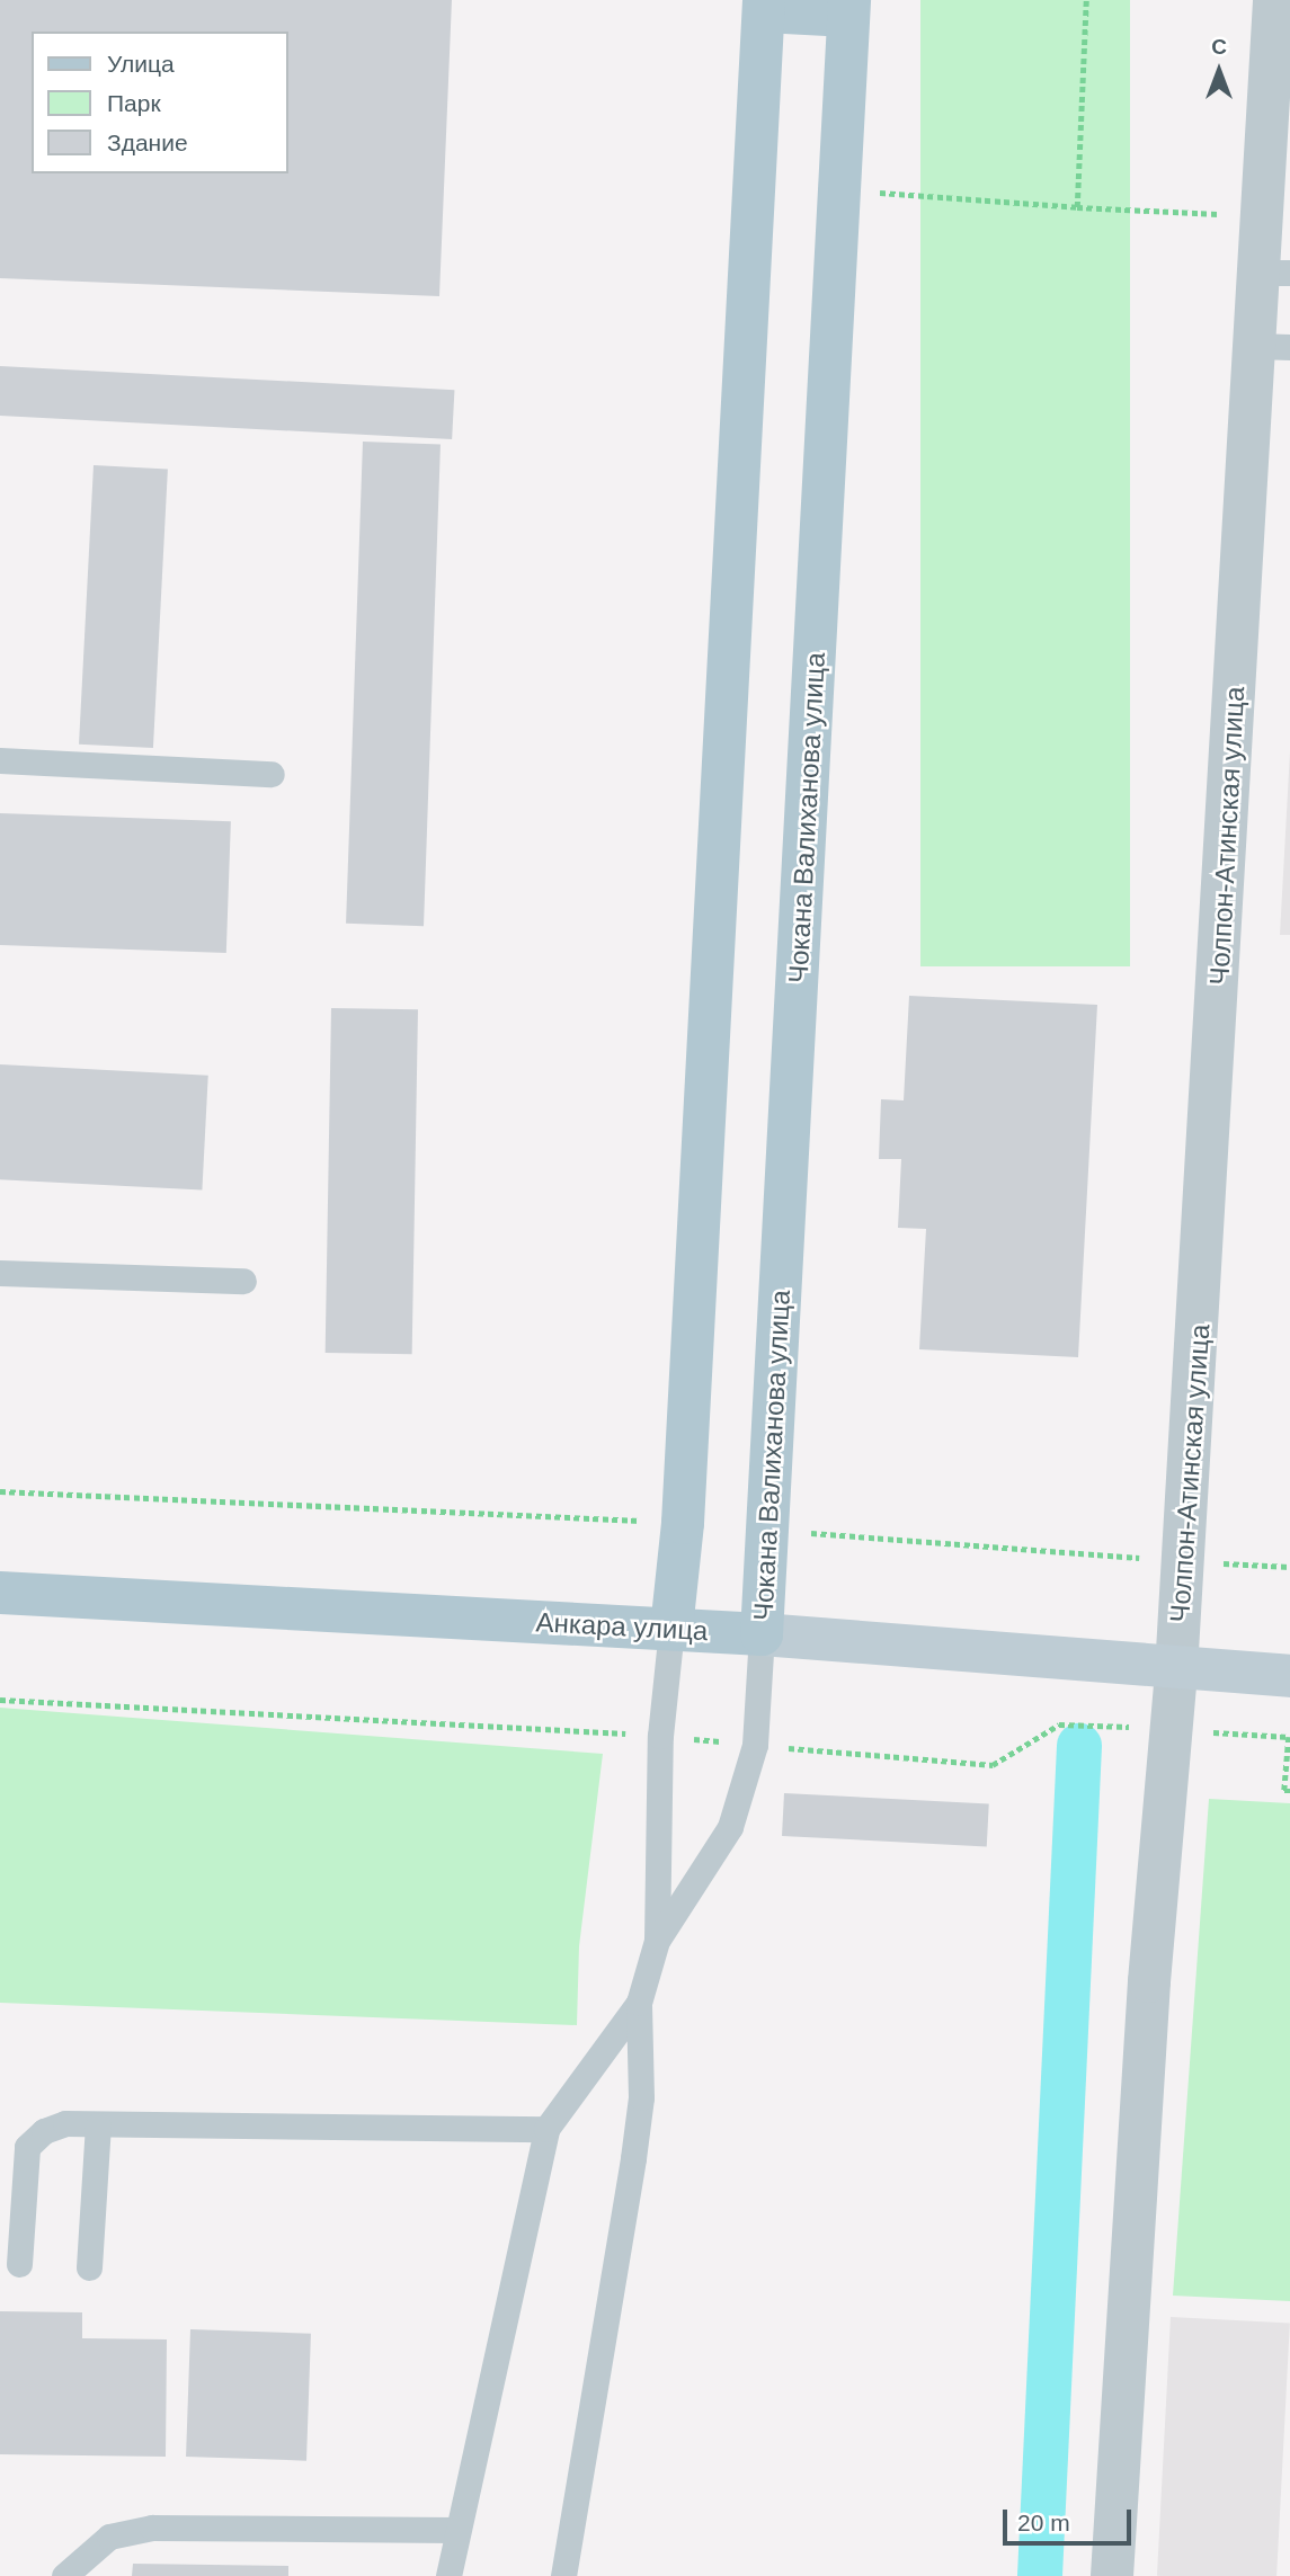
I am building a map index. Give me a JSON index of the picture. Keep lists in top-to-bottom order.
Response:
{
  "streets": {
    "main road": ["Чокана Валиханова улица", "Анкара улица"],
    "street": ["Чолпон-Атинская улица"]
  },
  "crossings": [
    ["Чокана Валиханова улица", "Анкара улица"],
    ["Чолпон-Атинская улица", "Анкара улица"]
  ],
  "legend": ["Улица", "Парк", "Здание"],
  "scale_bar": "20 m",
  "north": "top"
}
